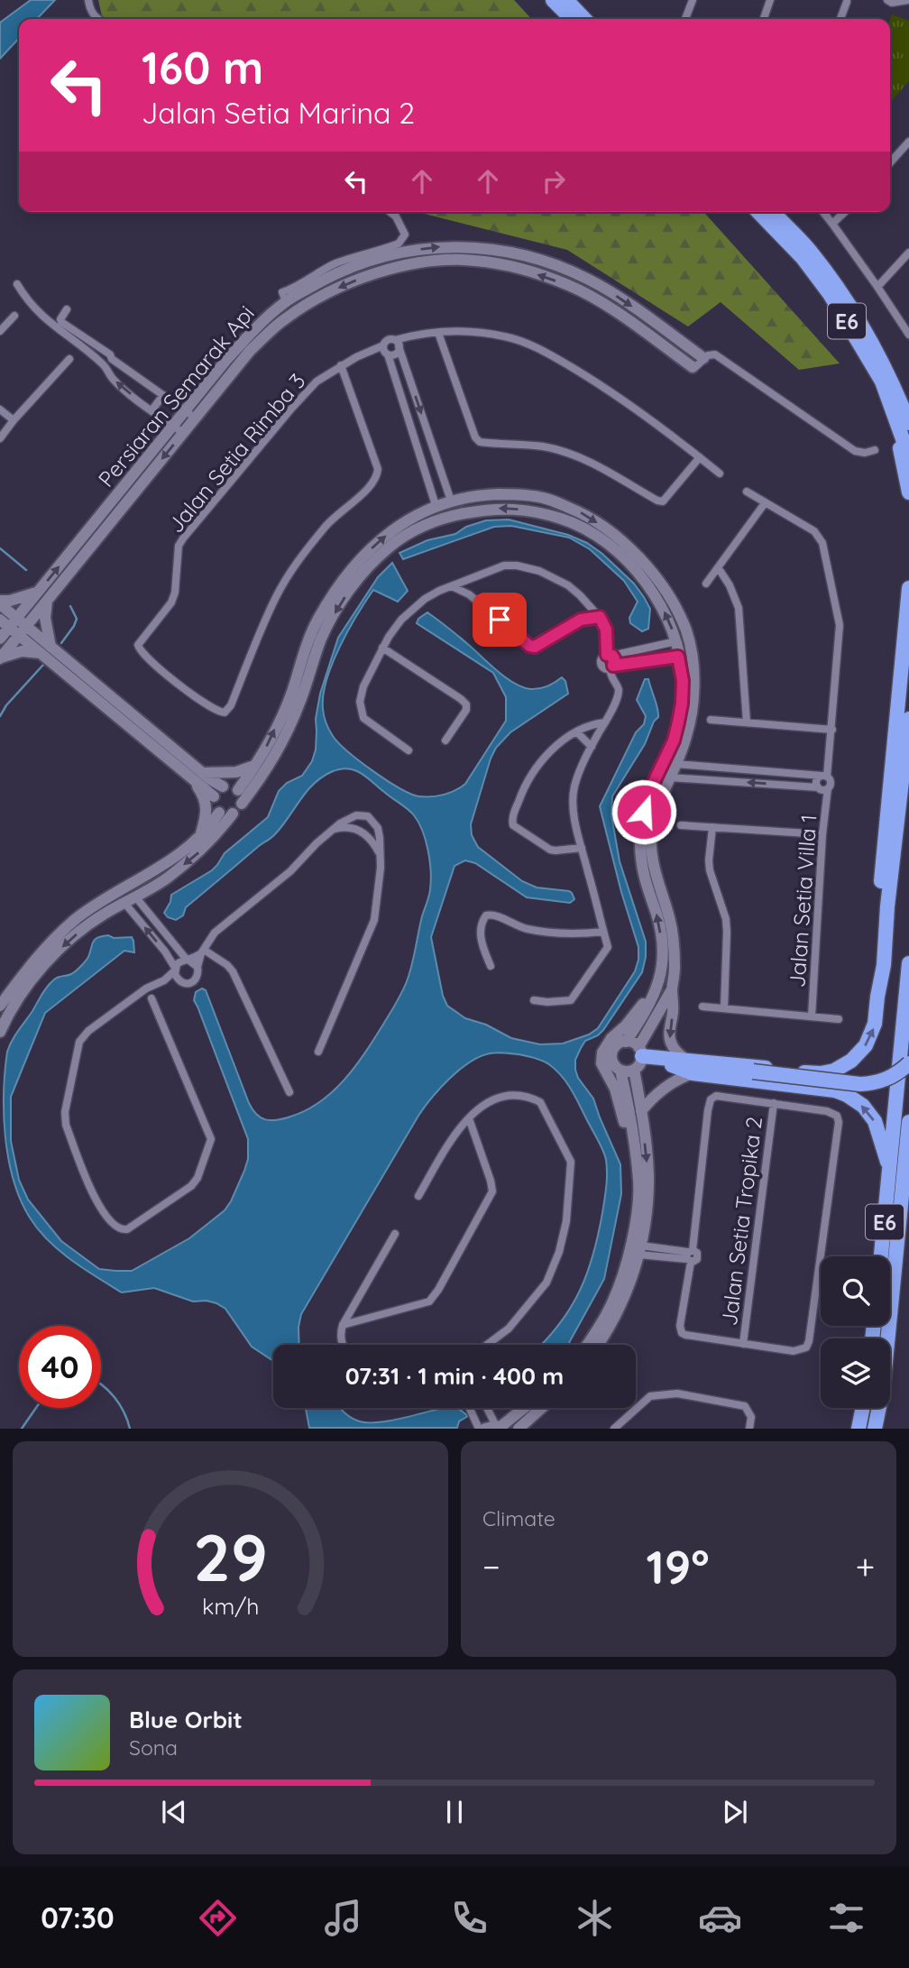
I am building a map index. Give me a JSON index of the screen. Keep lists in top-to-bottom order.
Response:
{
  "streets": {
    "highway": ["E6"],
    "street": [
      "Persiaran Semarak Api",
      "Jalan Setia Rimba 3",
      "Jalan Setia Villa 1",
      "Jalan Setia Tropika 2"
    ]
  },
  "page": {
    "turn": ["160 m", "Jalan Setia Marina 2"],
    "limit": "40",
    "trip": "07:31 · 1 min · 400 m",
    "tile": "Climate",
    "heat": ["−", "19°", "+"],
    "song": ["Blue Orbit", "Sona"],
    "tabs": "07:30",
    "gauge": ["29", "km/h"]
  }
}
